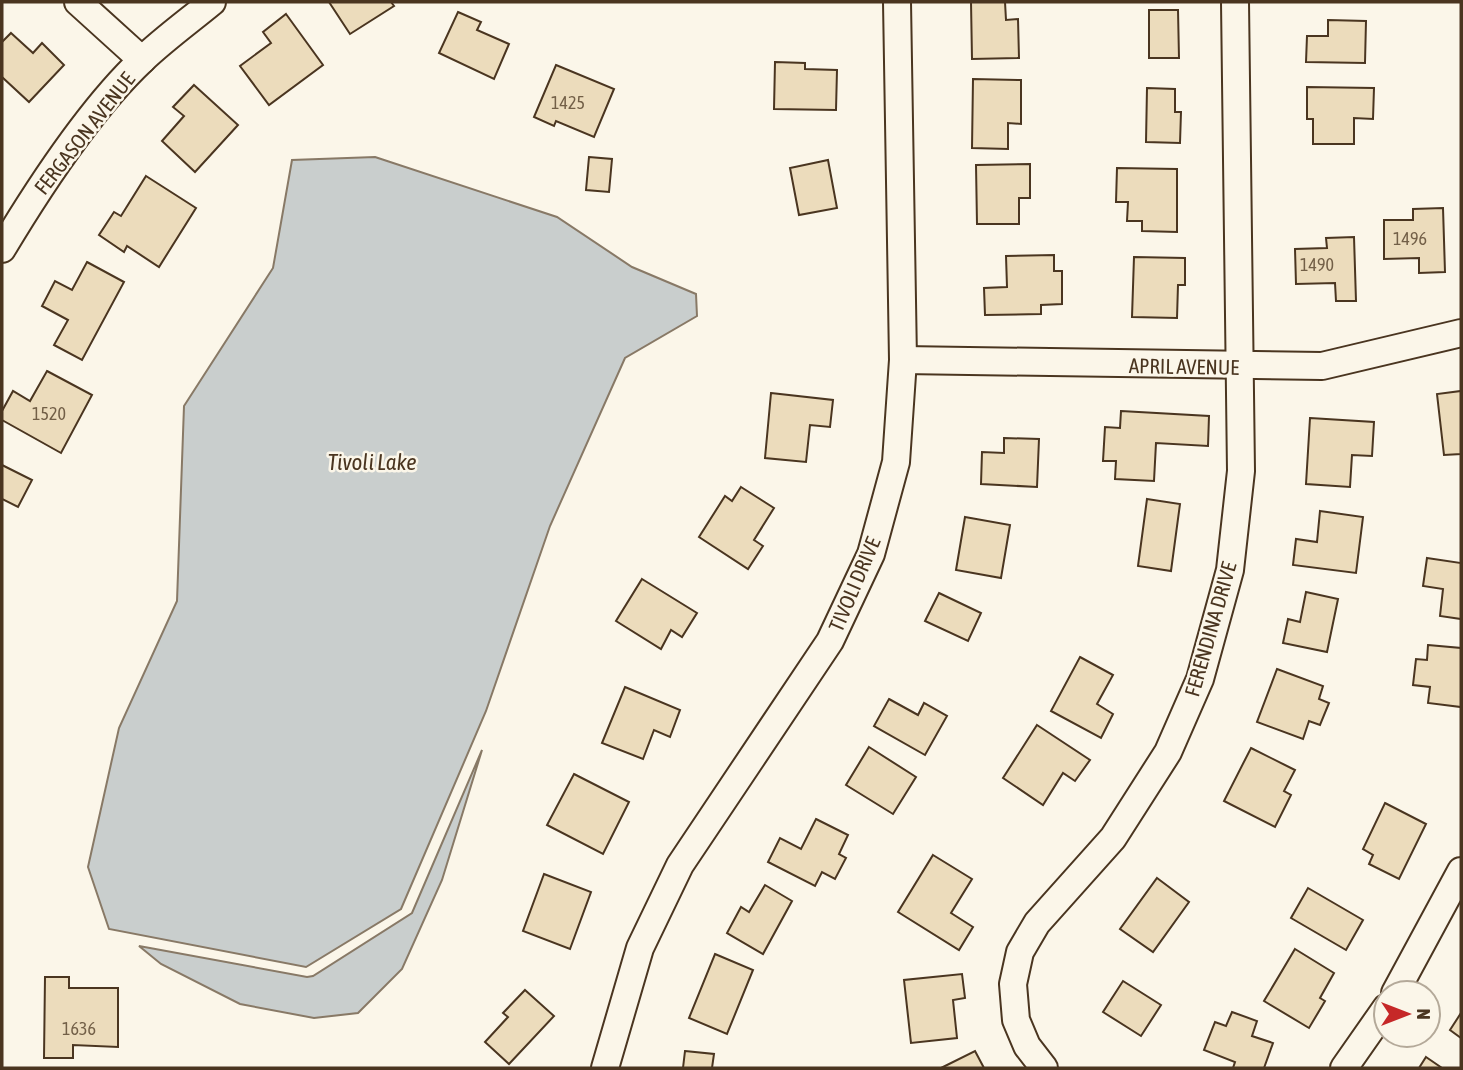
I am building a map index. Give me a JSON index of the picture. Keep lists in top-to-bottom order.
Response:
{
  "streets": {
    "street": [
      "FERGASON AVENUE",
      "APRIL AVENUE",
      "TIVOLI DRIVE",
      "FERENDINA DRIVE"
    ]
  },
  "crossings": [
    ["APRIL AVENUE", "TIVOLI DRIVE"],
    ["APRIL AVENUE", "FERENDINA DRIVE"]
  ],
  "water": ["Tivoli Lake"],
  "house_numbers": [
    "1425",
    "1496",
    "1490",
    "1520",
    "1636"
  ],
  "north": "right"
}
